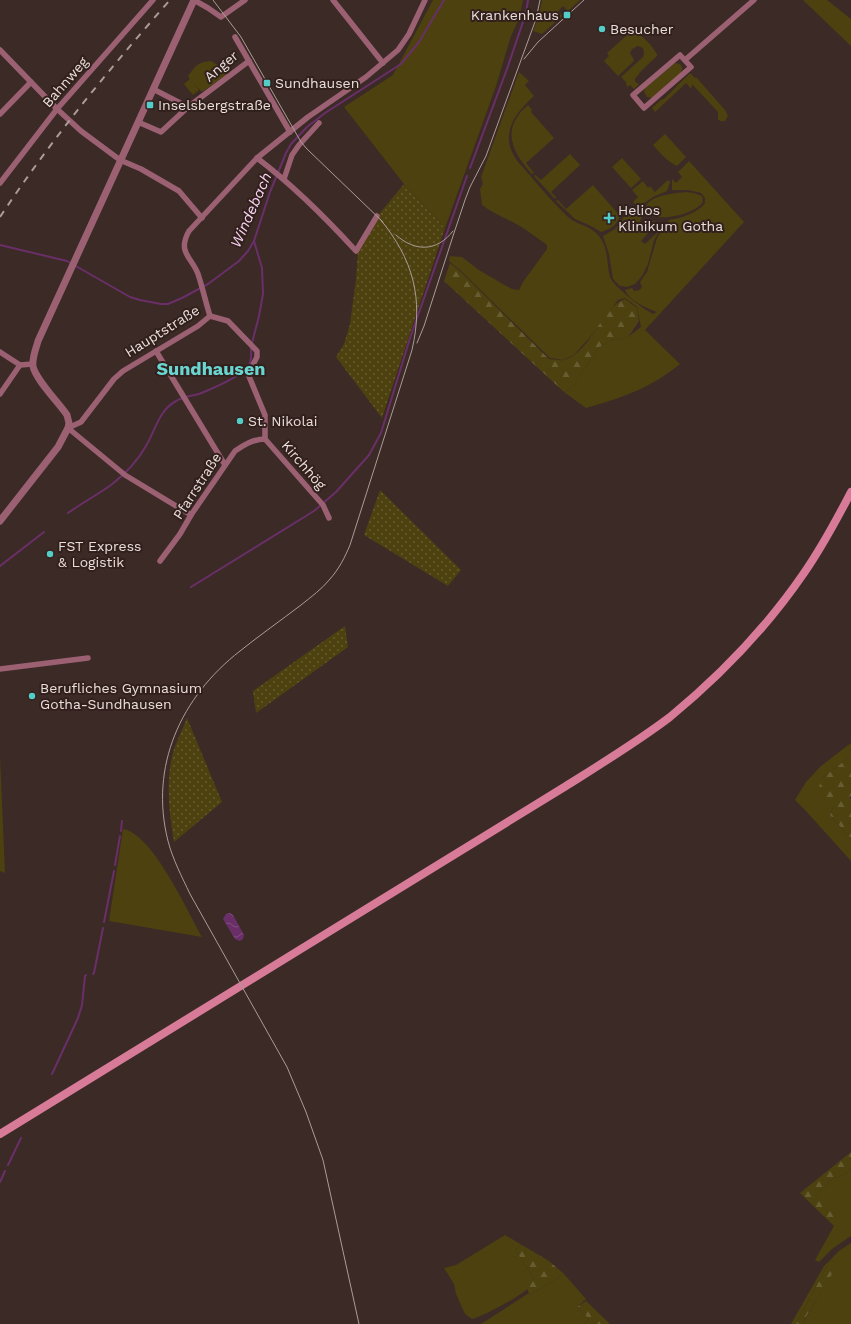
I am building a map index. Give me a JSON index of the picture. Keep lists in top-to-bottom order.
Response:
{
  "streets": {
    "street": [
      "Anger",
      "Bahnweg",
      "Hauptstraße",
      "Kirchhög",
      "Pfarrstraße"
    ]
  },
  "crossings": [
    ["Hauptstraße", "Kirchhög"],
    ["Kirchhög", "Pfarrstraße"]
  ],
  "districts": ["Sundhausen"],
  "water": ["Windebach"],
  "places": {
    "transit": ["Krankenhaus", "Sundhausen", "Inselsbergstraße"],
    "other": [
      "Besucher",
      "St. Nikolai",
      "FST Express & Logistik",
      "Berufliches Gymnasium Gotha-Sundhausen"
    ],
    "health": ["Helios Klinikum Gotha"]
  }
}
